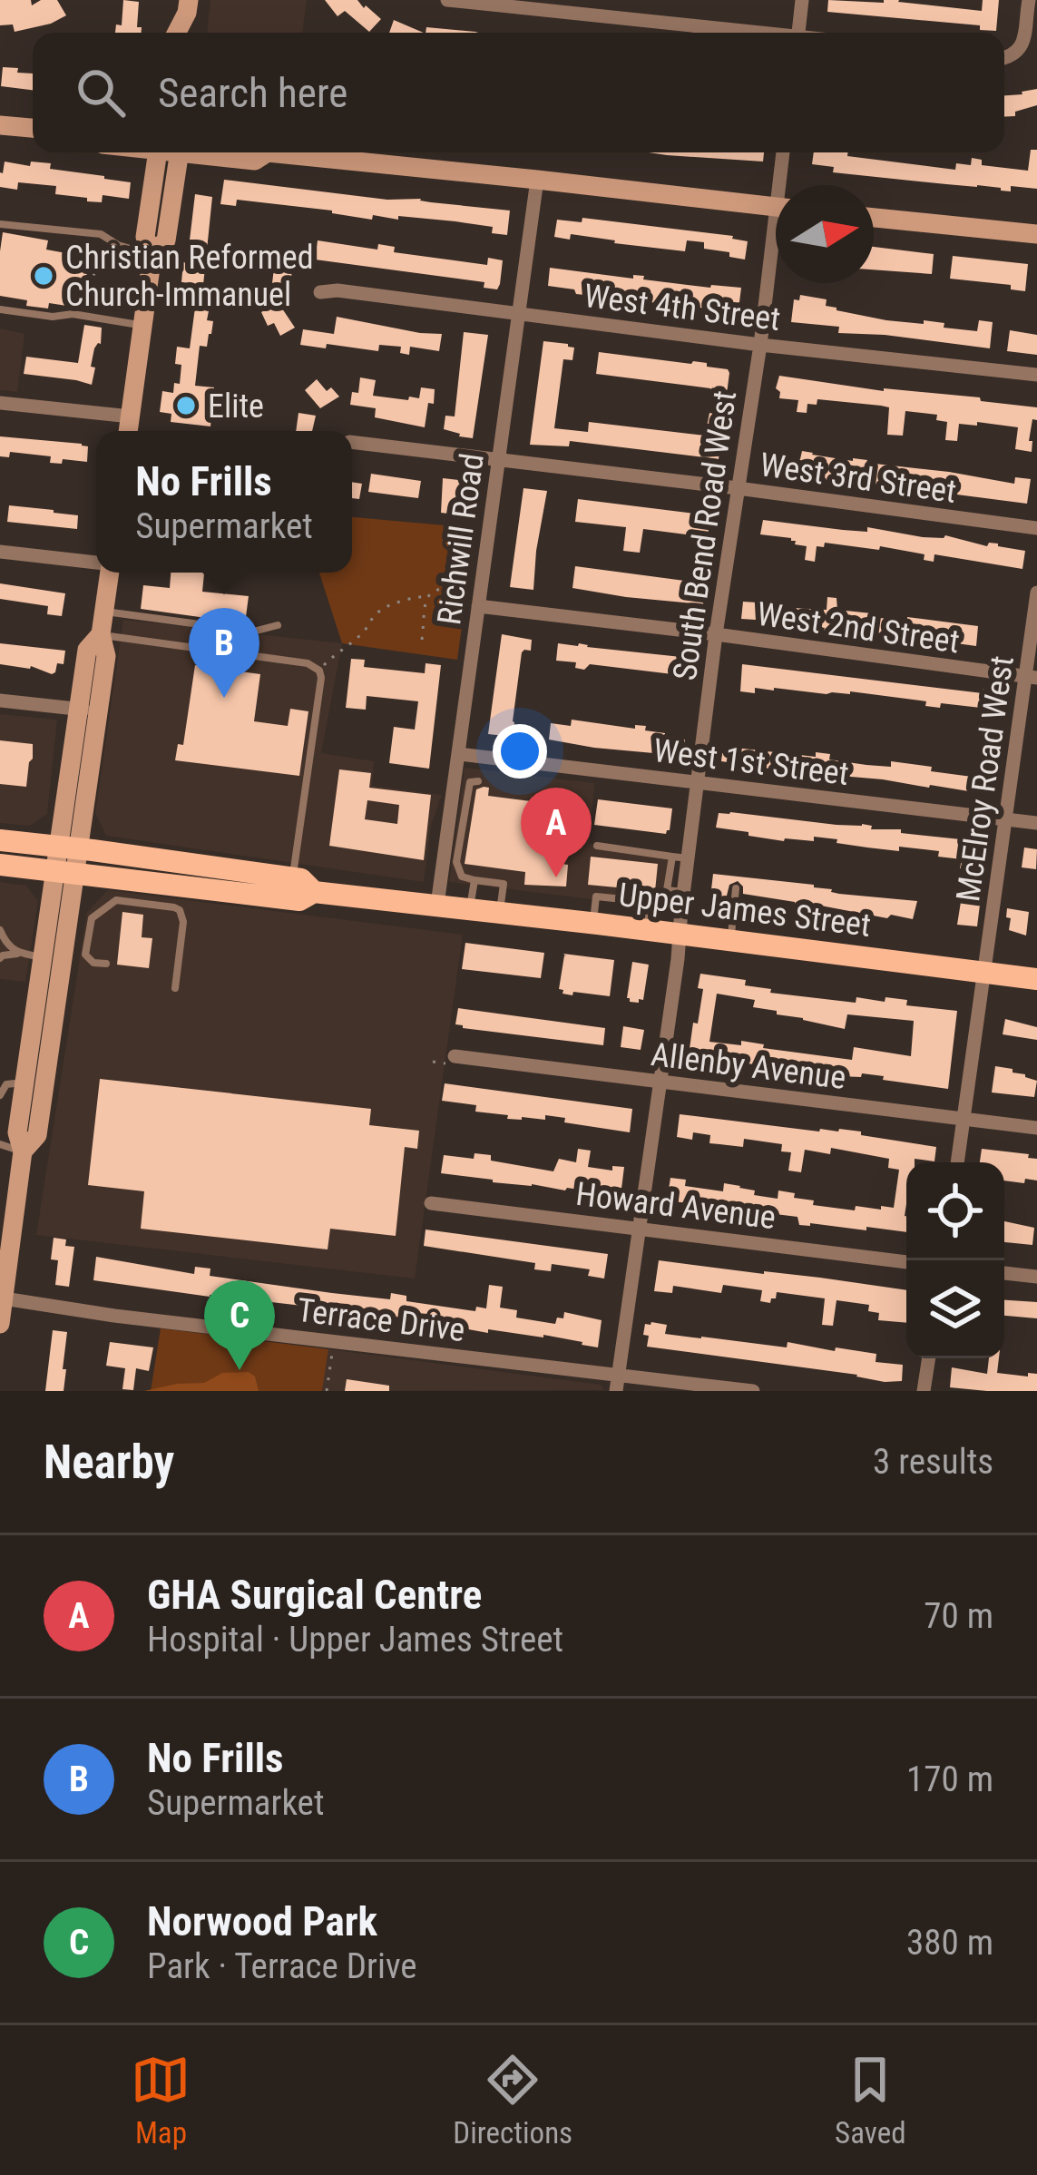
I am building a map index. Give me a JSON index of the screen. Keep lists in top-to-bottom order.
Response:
{
  "streets": {
    "main road": ["Upper James Street"],
    "street": [
      "West 4th Street",
      "West 3rd Street",
      "South Bend Road West",
      "Richwill Road",
      "West 2nd Street",
      "West 1st Street",
      "McElroy Road West",
      "Allenby Avenue",
      "Howard Avenue",
      "Terrace Drive"
    ]
  },
  "crossings": [
    ["West 4th Street", "South Bend Road West"],
    ["West 4th Street", "Richwill Road"],
    ["West 3rd Street", "South Bend Road West"],
    ["West 3rd Street", "Richwill Road"],
    ["South Bend Road West", "West 2nd Street"],
    ["South Bend Road West", "West 1st Street"],
    ["South Bend Road West", "Upper James Street"],
    ["South Bend Road West", "Allenby Avenue"],
    ["South Bend Road West", "Howard Avenue"],
    ["South Bend Road West", "Terrace Drive"],
    ["Richwill Road", "West 2nd Street"],
    ["Richwill Road", "West 1st Street"],
    ["Richwill Road", "Upper James Street"],
    ["West 2nd Street", "McElroy Road West"],
    ["West 1st Street", "McElroy Road West"],
    ["McElroy Road West", "Upper James Street"],
    ["McElroy Road West", "Allenby Avenue"]
  ],
  "places": ["Christian Reformed Church-Immanuel", "Elite"],
  "north": "right",
  "page": {
    "search": "Search here",
    "popup": ["No Frills", "Supermarket"],
    "pins": ["B", "A", "C"],
    "heading": ["Nearby", "3 results"],
    "list": [
      {
        "mark": "A",
        "name": "GHA Surgical Centre",
        "note": "Hospital · Upper James Street",
        "value": "70 m"
      },
      {
        "mark": "B",
        "name": "No Frills",
        "note": "Supermarket",
        "value": "170 m"
      },
      {
        "mark": "C",
        "name": "Norwood Park",
        "note": "Park · Terrace Drive",
        "value": "380 m"
      }
    ],
    "nav": ["Map", "Directions", "Saved"]
  }
}
